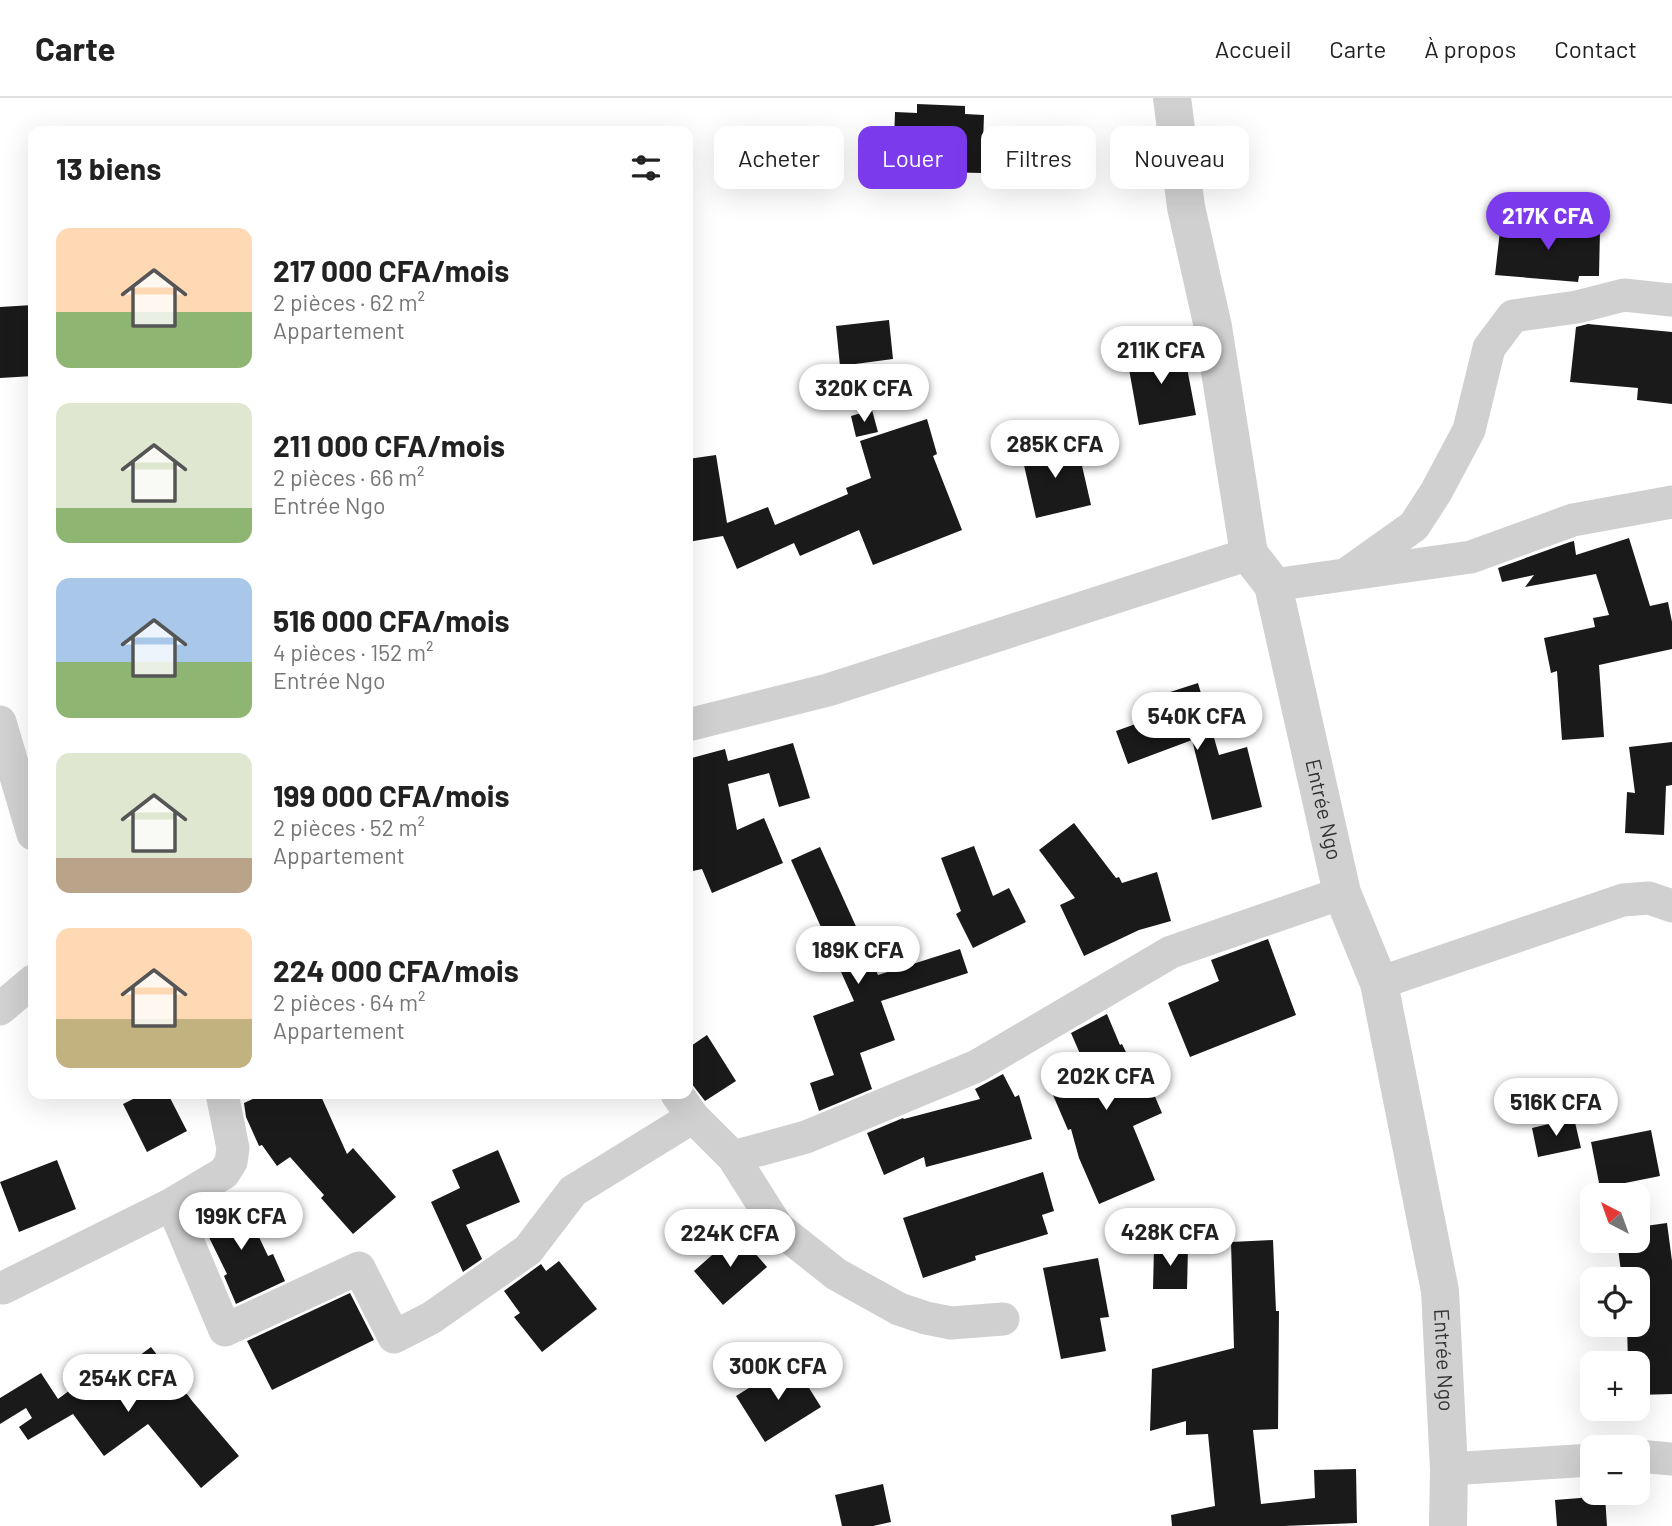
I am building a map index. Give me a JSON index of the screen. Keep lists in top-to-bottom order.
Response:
{
  "streets": {
    "street": ["Entrée Ngo"]
  },
  "north": "top left",
  "page": {
    "header": "Carte",
    "nav": [
      "Accueil",
      "Carte",
      "À propos",
      "Contact"
    ],
    "chip": [
      "Acheter",
      "Louer",
      "Filtres",
      "Nouveau"
    ],
    "heading": "13 biens",
    "price": [
      "217K CFA",
      "211K CFA",
      "320K CFA",
      "285K CFA",
      "540K CFA",
      "189K CFA",
      "202K CFA",
      "516K CFA",
      "199K CFA",
      "428K CFA",
      "224K CFA",
      "300K CFA",
      "254K CFA"
    ],
    "list": [
      {
        "name": "217 000 CFA/mois",
        "note": "2 pièces · 62 m² · Appartement"
      },
      {
        "name": "211 000 CFA/mois",
        "note": "2 pièces · 66 m² · Entrée Ngo"
      },
      {
        "name": "516 000 CFA/mois",
        "note": "4 pièces · 152 m² · Entrée Ngo"
      },
      {
        "name": "199 000 CFA/mois",
        "note": "2 pièces · 52 m² · Appartement"
      },
      {
        "name": "224 000 CFA/mois",
        "note": "2 pièces · 64 m² · Appartement"
      }
    ],
    "map_buttons": ["+", "−"]
  }
}
